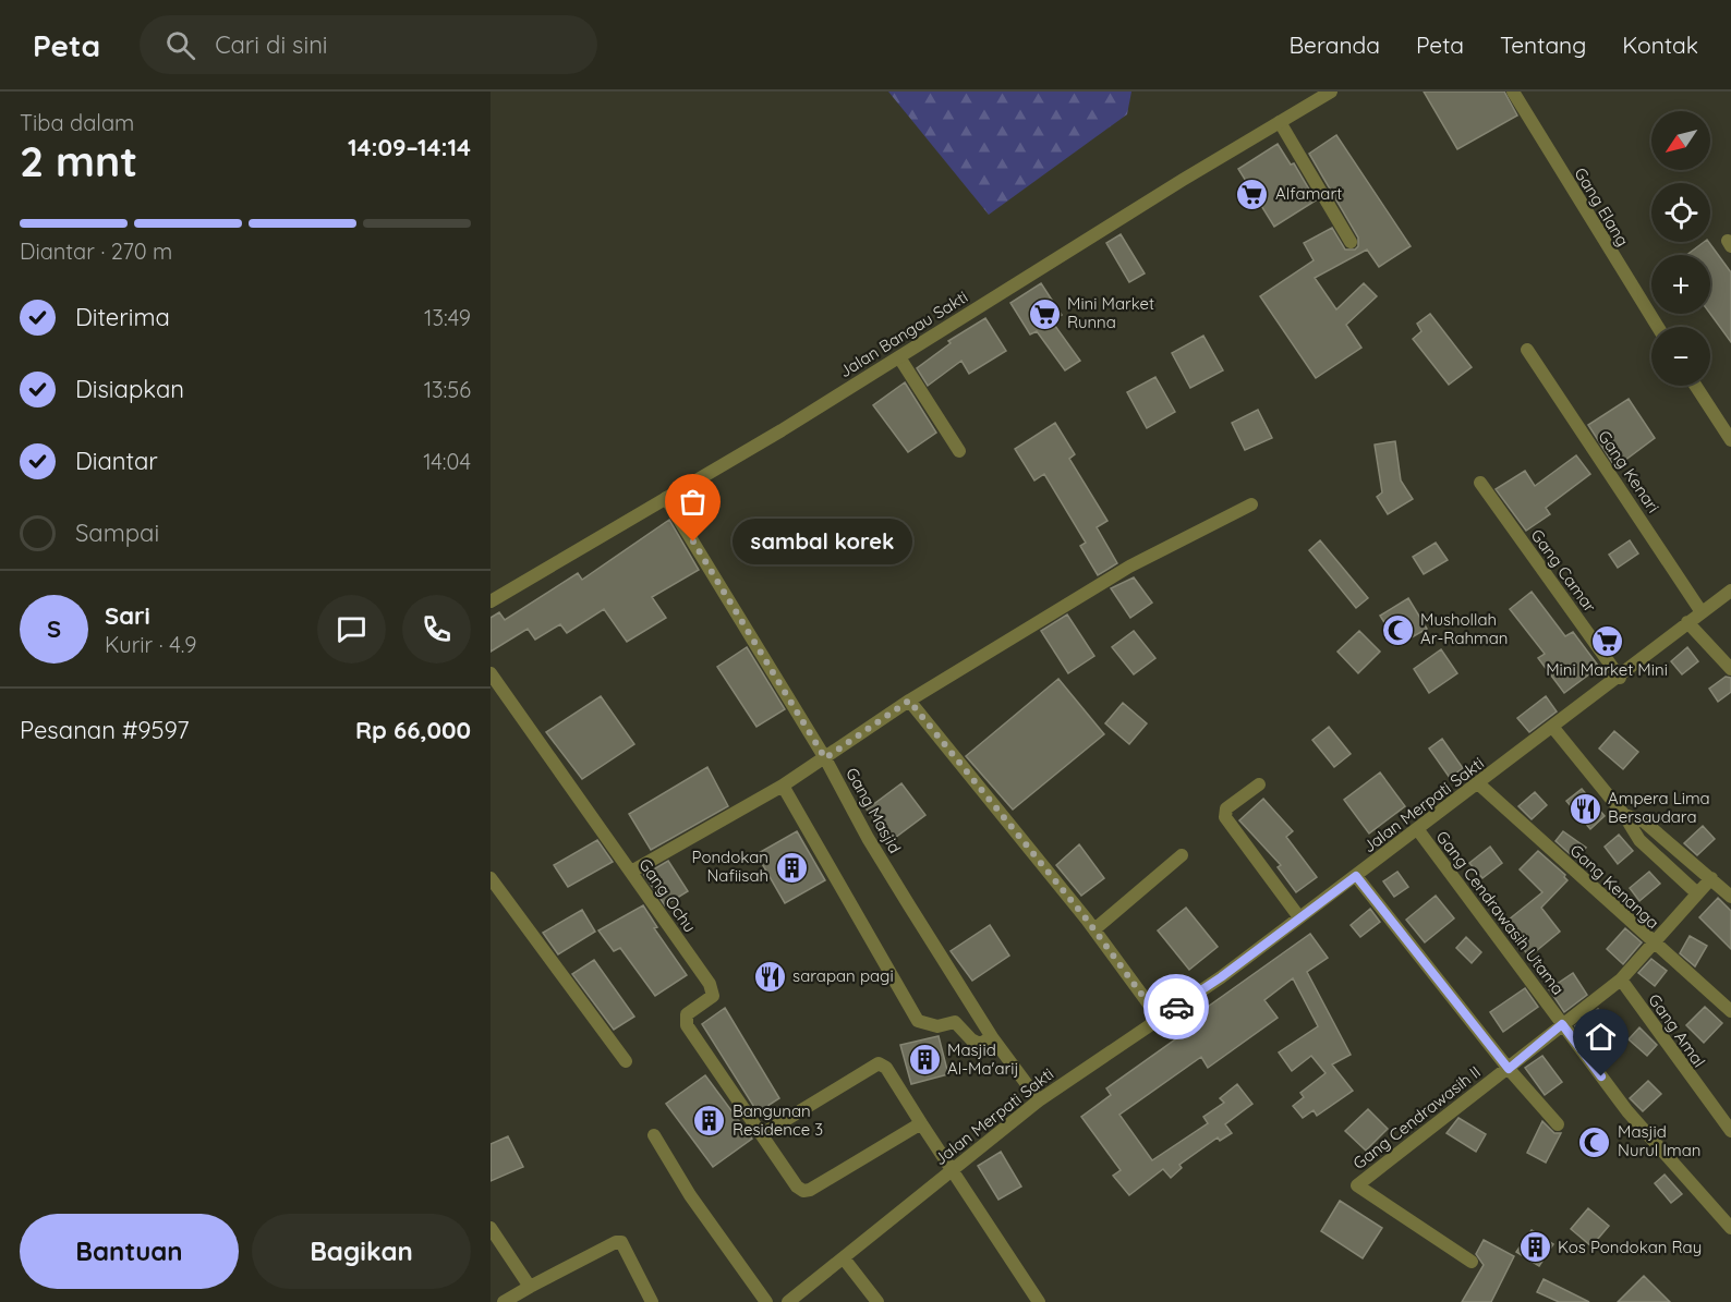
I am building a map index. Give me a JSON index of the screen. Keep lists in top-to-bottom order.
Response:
{
  "streets": {
    "street": [
      "Gang Elang",
      "Jalan Bangau Sakti",
      "Gang Kenari",
      "Gang Camar",
      "Jalan Merpati Sakti",
      "Gang Masjid",
      "Gang Kenanga",
      "Gang Ochu",
      "Gang Cendrawasih Utama",
      "Gang Amal",
      "Gang Cendrawasih II"
    ]
  },
  "crossings": [
    ["Jalan Bangau Sakti", "Gang Masjid"],
    ["Gang Kenari", "Jalan Merpati Sakti"],
    ["Gang Camar", "Jalan Merpati Sakti"],
    ["Jalan Merpati Sakti", "Gang Masjid"],
    ["Jalan Merpati Sakti", "Gang Kenanga"],
    ["Jalan Merpati Sakti", "Gang Cendrawasih Utama"],
    ["Gang Kenanga", "Gang Cendrawasih II"],
    ["Gang Cendrawasih Utama", "Gang Cendrawasih II"],
    ["Gang Amal", "Gang Cendrawasih II"]
  ],
  "places": {
    "supermarket": ["Alfamart", "Mini Market Runna", "Mini Market Mini"],
    "other": ["sambal korek"],
    "mosque": ["Mushollah Ar-Rahman", "Masjid Nurul Iman"],
    "restaurant": ["Ampera Lima Bersaudara", "sarapan pagi"],
    "building": [
      "Pondokan Nafiisah",
      "Masjid Al-Ma'arij",
      "Bangunan Residence 3",
      "Kos Pondokan Ray"
    ]
  },
  "north": "bottom left",
  "page": {
    "header": "Peta",
    "search": "Cari di sini",
    "nav": [
      "Beranda",
      "Peta",
      "Tentang",
      "Kontak"
    ],
    "heading": ["2 mnt", "Tiba dalam", "14:09–14:14"],
    "panel": [
      "Sari",
      "Kurir · 4.9",
      "Pesanan #9597",
      "Rp 66,000"
    ],
    "map_buttons": ["+", "−"],
    "bar": "Diantar · 270 m",
    "list": [
      ["Diterima", "13:49"],
      ["Disiapkan", "13:56"],
      ["Diantar", "14:04"],
      "Sampai"
    ],
    "bubble": "sambal korek",
    "round": "S",
    "buttons": ["Bantuan", "Bagikan"]
  }
}
